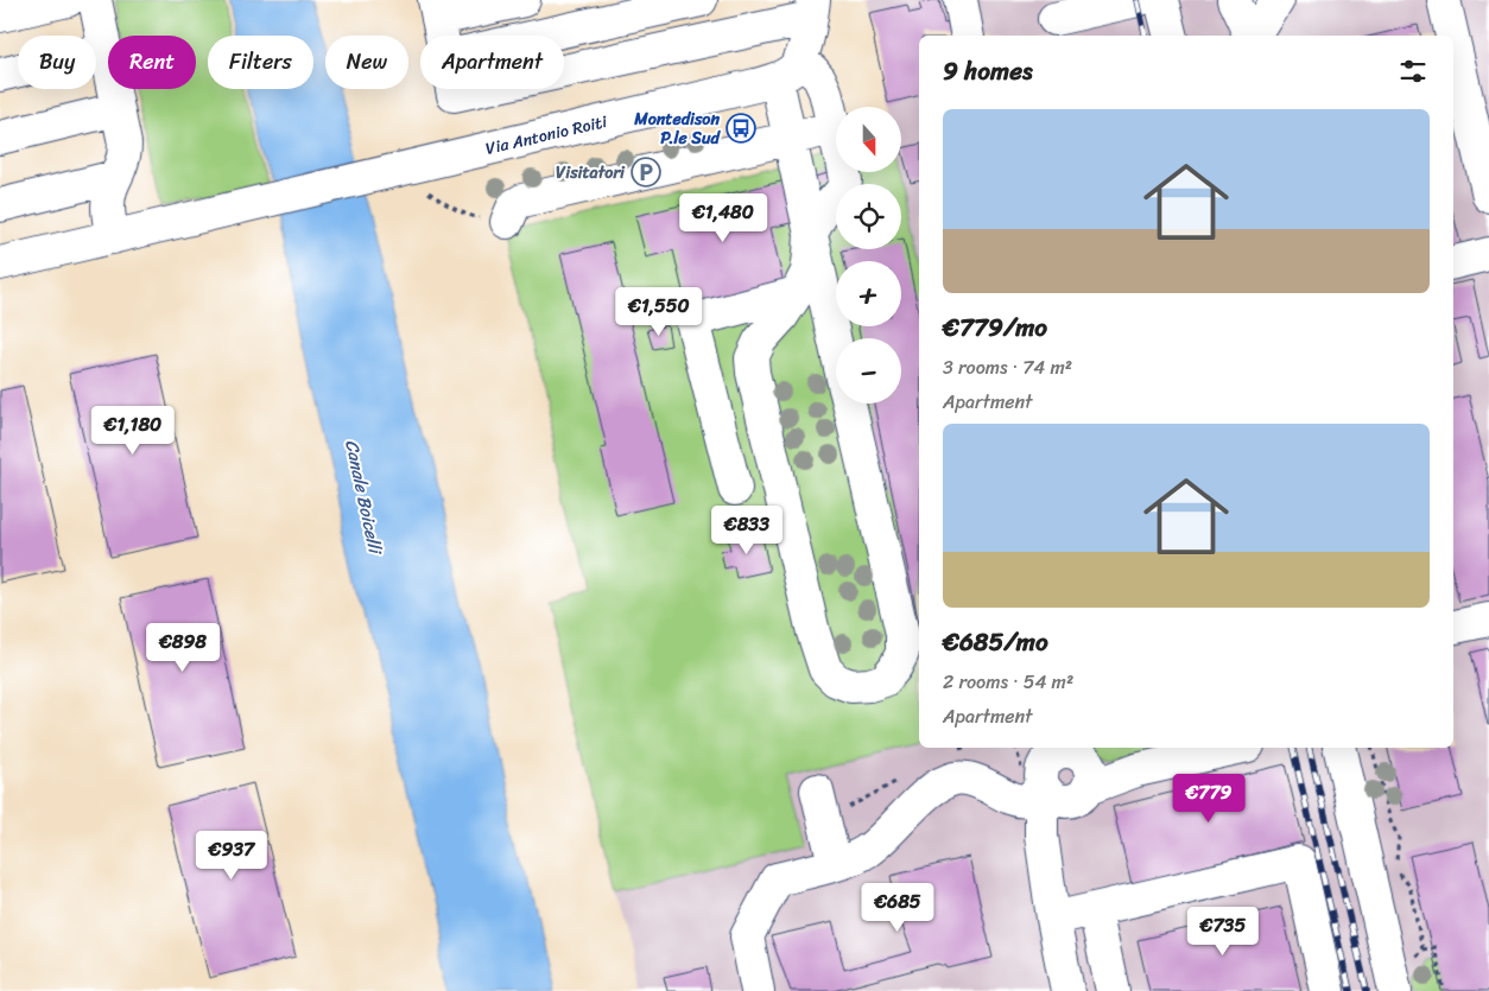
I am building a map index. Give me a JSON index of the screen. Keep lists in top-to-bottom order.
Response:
{
  "streets": {
    "street": ["Via Antonio Roiti"]
  },
  "water": ["Canale Boicelli"],
  "places": {
    "bus stop": ["Montedison P.le Sud"],
    "parking": ["Visitatori"]
  },
  "north": "bottom",
  "page": {
    "chip": [
      "Buy",
      "Rent",
      "Filters",
      "New",
      "Apartment"
    ],
    "heading": "9 homes",
    "map_buttons": ["+", "−"],
    "list": [
      {
        "name": "€779/mo",
        "note": "3 rooms · 74 m² · Apartment"
      },
      {
        "name": "€685/mo",
        "note": "2 rooms · 54 m² · Apartment"
      }
    ],
    "price": [
      "€1,480",
      "€1,550",
      "€1,180",
      "€833",
      "€898",
      "€779",
      "€937",
      "€685",
      "€735"
    ]
  }
}
